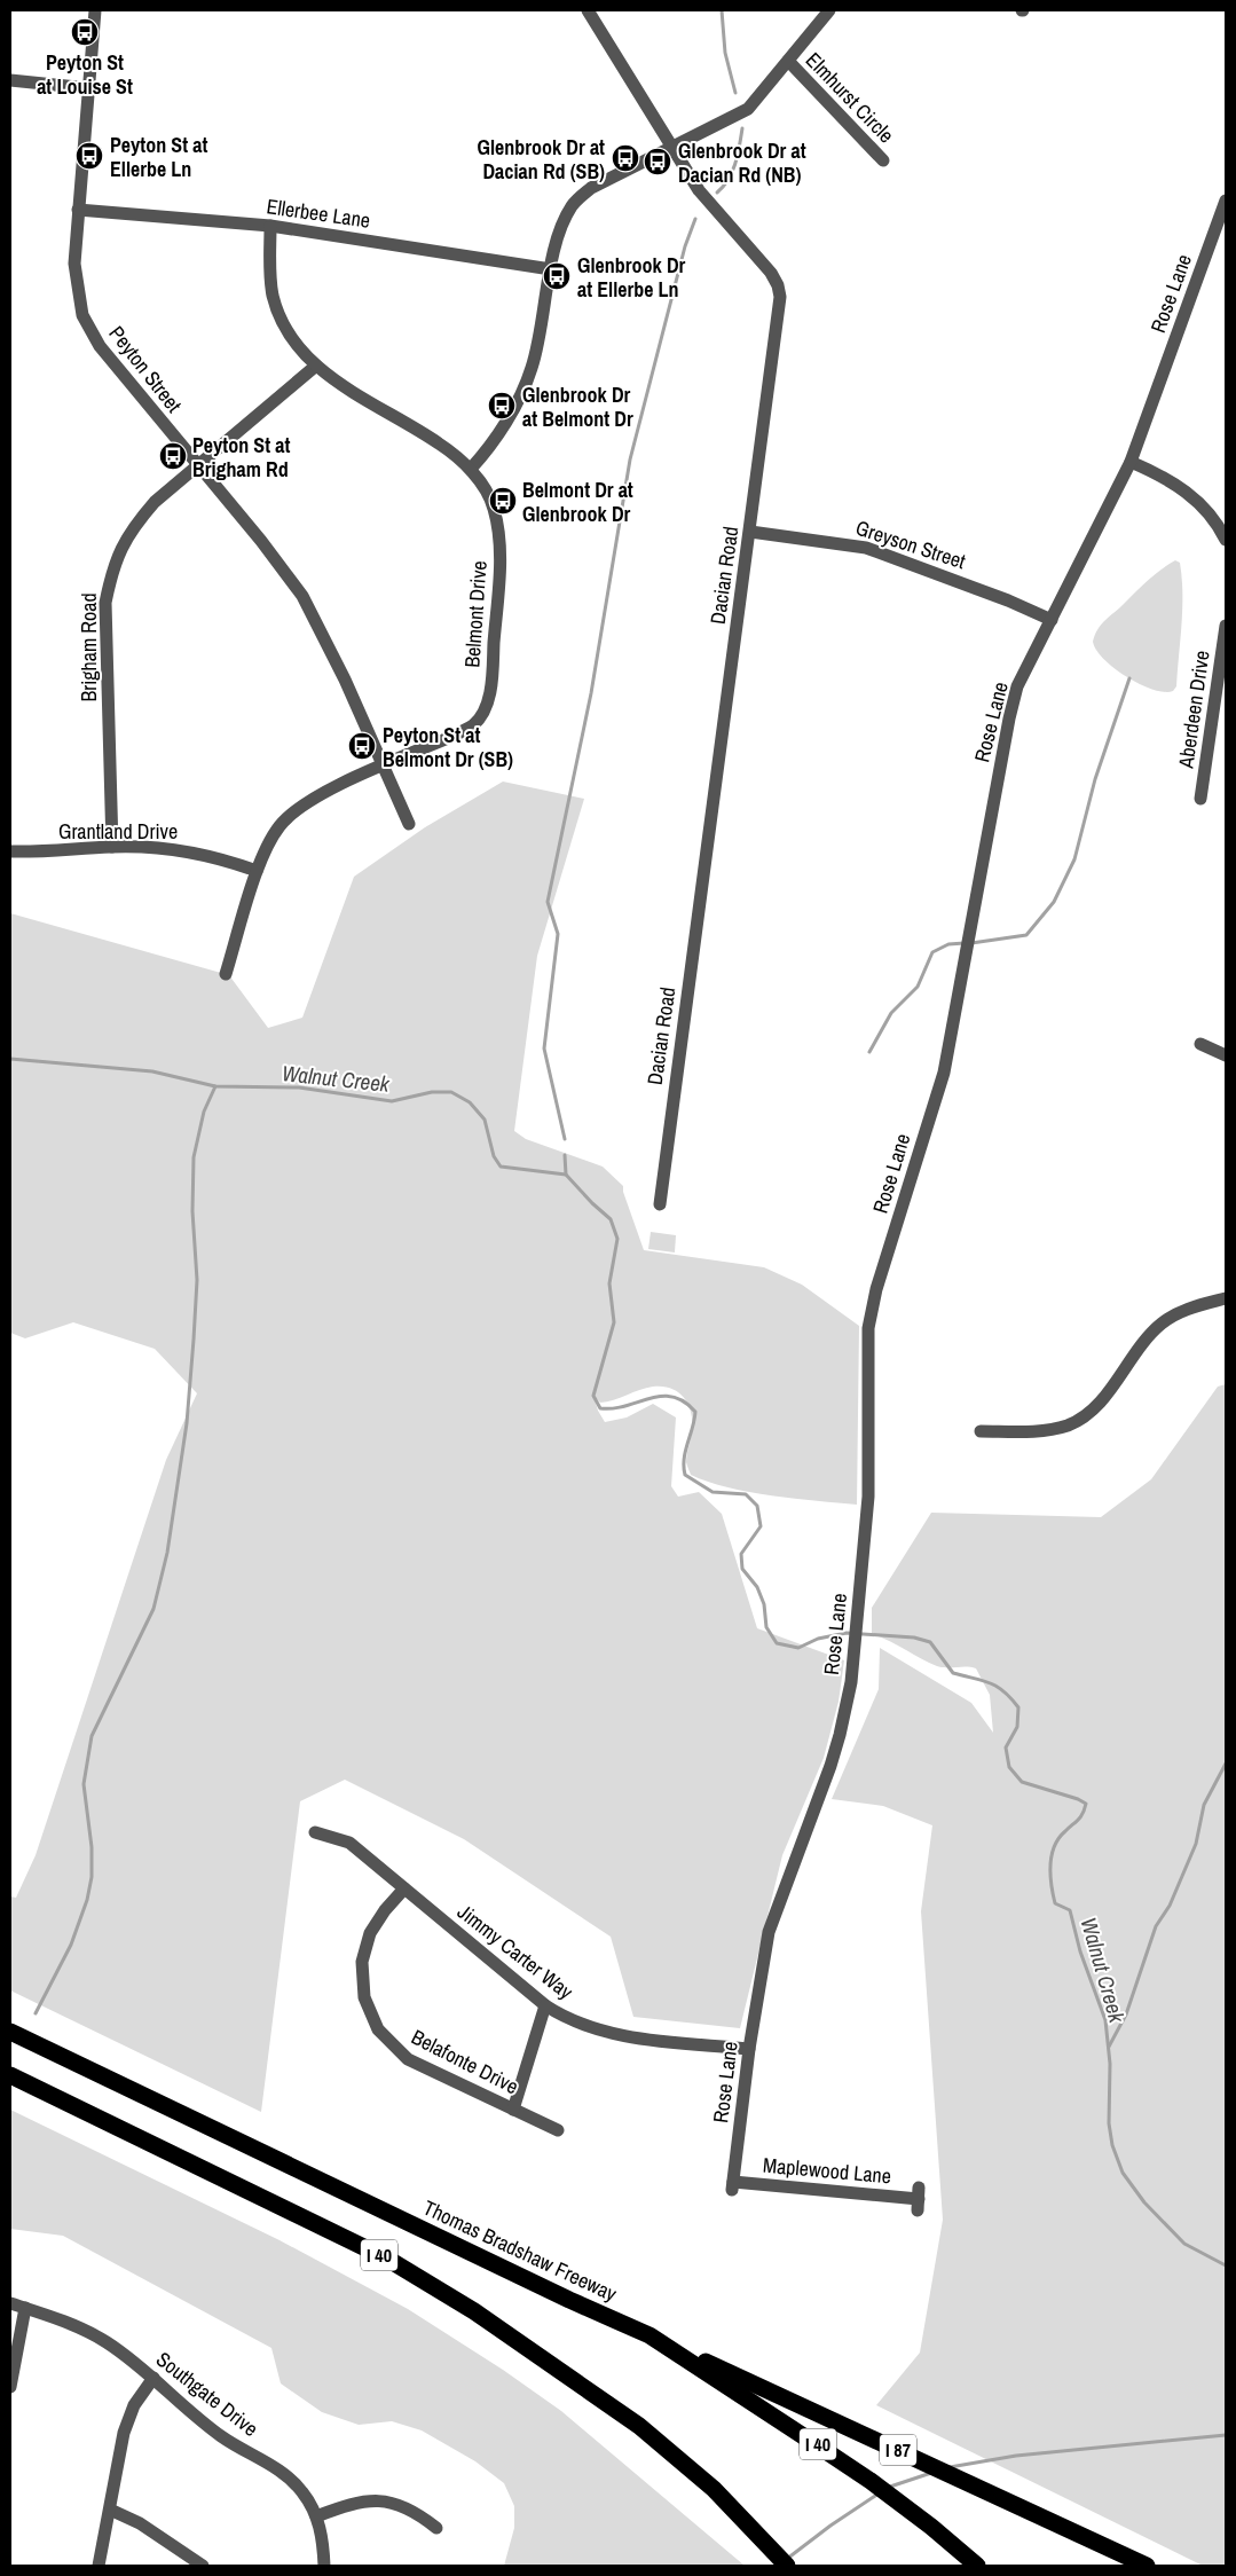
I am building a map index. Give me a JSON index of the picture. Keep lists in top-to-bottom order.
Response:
{
  "streets": {
    "highway": ["Thomas Bradshaw Freeway", "I 40", "I 87"],
    "street": [
      "Elmhurst Circle",
      "Ellerbee Lane",
      "Rose Lane",
      "Peyton Street",
      "Greyson Street",
      "Dacian Road",
      "Belmont Drive",
      "Brigham Road",
      "Aberdeen Drive",
      "Grantland Drive",
      "Jimmy Carter Way",
      "Belafonte Drive",
      "Maplewood Lane",
      "Southgate Drive"
    ]
  },
  "crossings": [
    ["Ellerbee Lane", "Peyton Street"],
    ["Ellerbee Lane", "Belmont Drive"],
    ["Rose Lane", "Greyson Street"],
    ["Rose Lane", "Jimmy Carter Way"],
    ["Rose Lane", "Maplewood Lane"],
    ["Peyton Street", "Belmont Drive"],
    ["Peyton Street", "Brigham Road"],
    ["Greyson Street", "Dacian Road"],
    ["Belmont Drive", "Brigham Road"],
    ["Belmont Drive", "Grantland Drive"],
    ["Brigham Road", "Grantland Drive"],
    ["Jimmy Carter Way", "Belafonte Drive"],
    ["Thomas Bradshaw Freeway", "I 87"]
  ],
  "water": ["Walnut Creek"],
  "places": {
    "bus stop": [
      "Peyton St at Louise St",
      "Peyton St at Ellerbe Ln",
      "Glenbrook Dr at Dacian Rd (SB)",
      "Glenbrook Dr at Dacian Rd (NB)",
      "Glenbrook Dr at Ellerbe Ln",
      "Glenbrook Dr at Belmont Dr",
      "Peyton St at Brigham Rd",
      "Belmont Dr at Glenbrook Dr",
      "Peyton St at Belmont Dr (SB)"
    ]
  }
}
